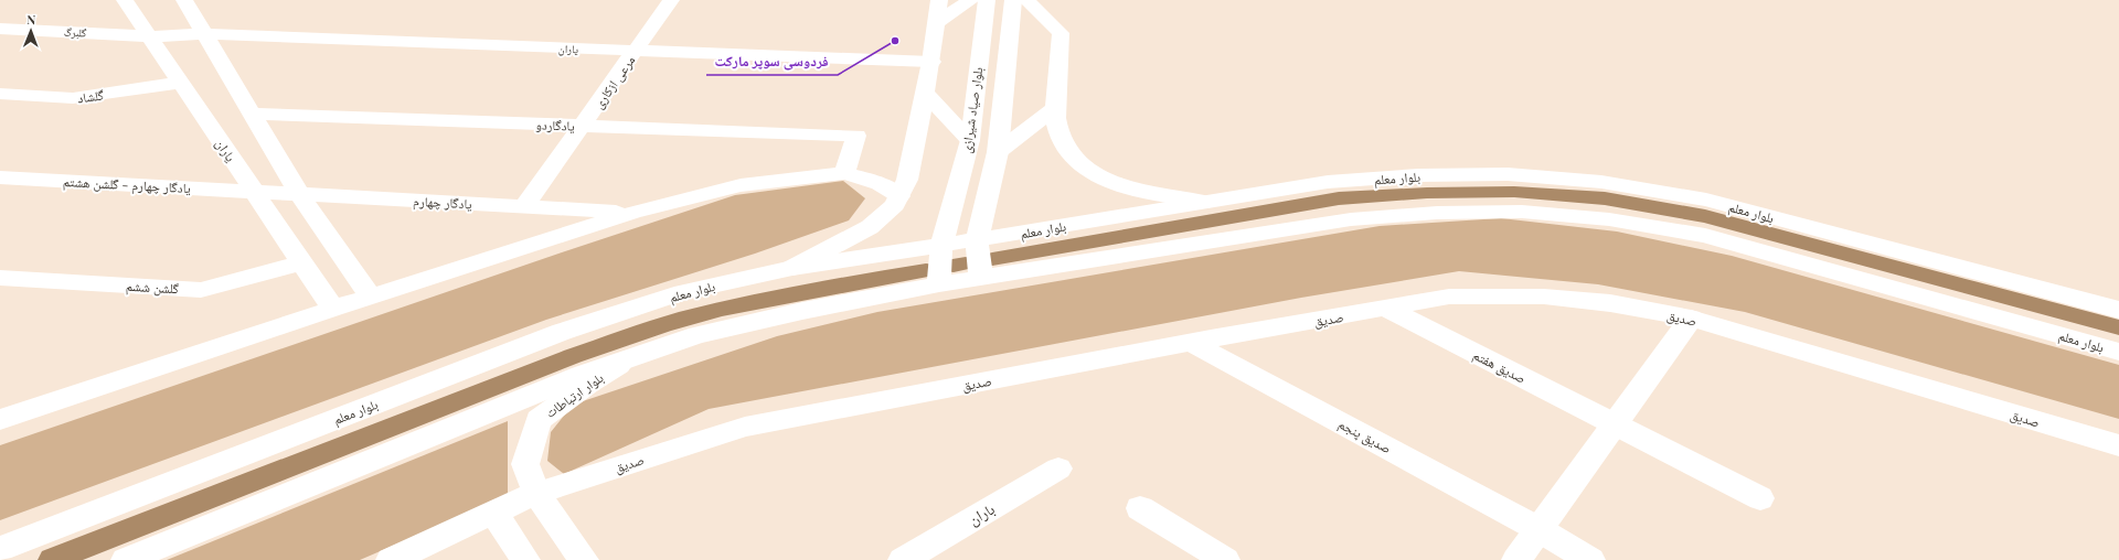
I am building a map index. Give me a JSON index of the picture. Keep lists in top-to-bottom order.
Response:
{
  "streets": {
    "street": [
      "گلبرگ",
      "یاران",
      "مرعی ازکاری",
      "گلشاد",
      "بلوار صیاد شیرازی",
      "یادگار‌دو",
      "بلوار معلم",
      "یادگار چهارم - گلشن هشتم",
      "یادگار چهارم",
      "گلشن ششم",
      "صدیق",
      "صدیق هفتم",
      "بلوار ارتباطات",
      "صدیق پنجم",
      "باران"
    ]
  },
  "crossings": [
    ["گلبرگ", "یاران"],
    ["یاران", "مرعی ازکاری"],
    ["یاران", "گلشاد"],
    ["یاران", "یادگار چهارم - گلشن هشتم"],
    ["یاران", "یادگار چهارم"],
    ["یاران", "گلشن ششم"],
    ["مرعی ازکاری", "یادگار‌دو"],
    ["مرعی ازکاری", "یادگار چهارم"],
    ["بلوار صیاد شیرازی", "بلوار معلم"],
    ["بلوار معلم", "بلوار ارتباطات"],
    ["یادگار چهارم - گلشن هشتم", "یادگار چهارم"],
    ["صدیق", "صدیق هفتم"],
    ["صدیق", "بلوار ارتباطات"],
    ["صدیق", "صدیق پنجم"]
  ],
  "places": ["فردوسی سوپر مارکت"],
  "north": "top"
}
